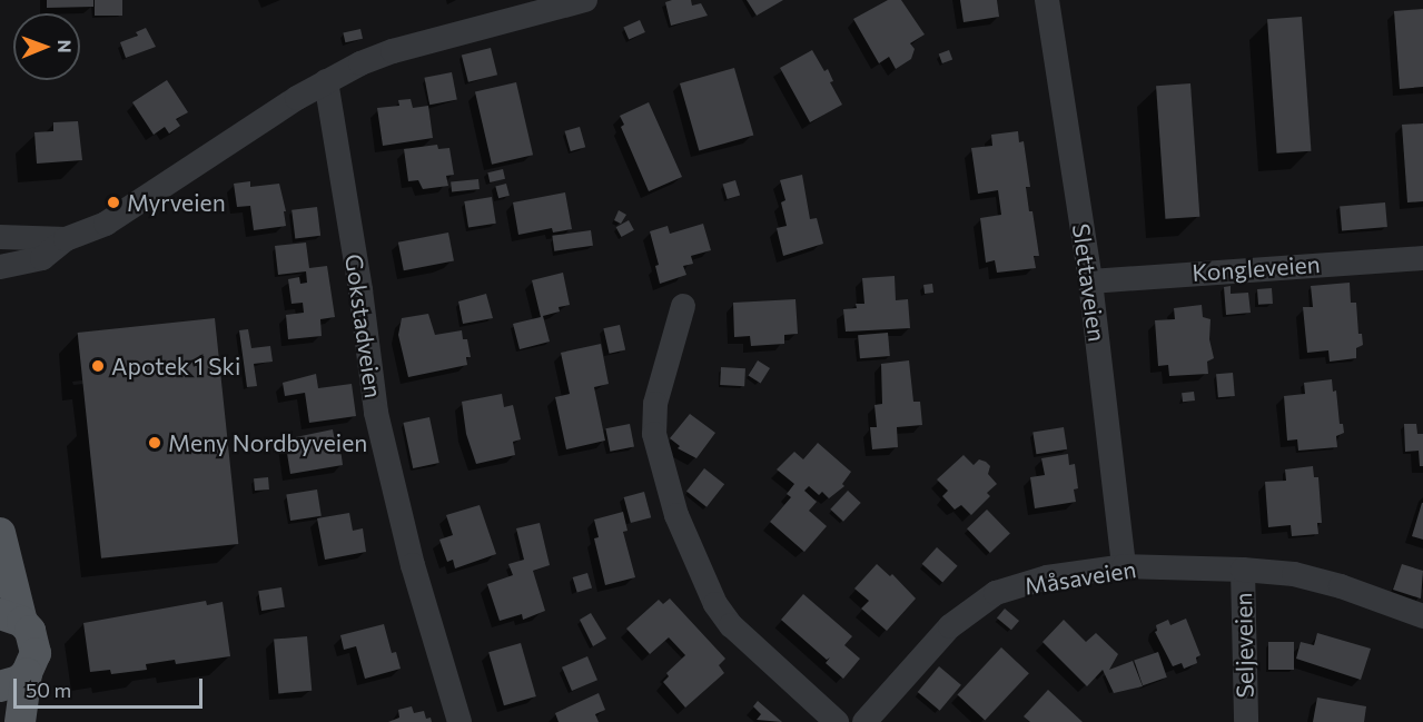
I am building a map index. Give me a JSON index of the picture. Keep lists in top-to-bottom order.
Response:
{
  "streets": {
    "street": [
      "Kongleveien",
      "Slettaveien",
      "Gokstadveien",
      "Måsaveien",
      "Seljeveien"
    ]
  },
  "crossings": [
    ["Kongleveien", "Slettaveien"],
    ["Slettaveien", "Måsaveien"],
    ["Måsaveien", "Seljeveien"]
  ],
  "places": ["Myrveien", "Apotek 1 Ski", "Meny Nordbyveien"],
  "scale_bar": "50 m",
  "north": "right"
}
